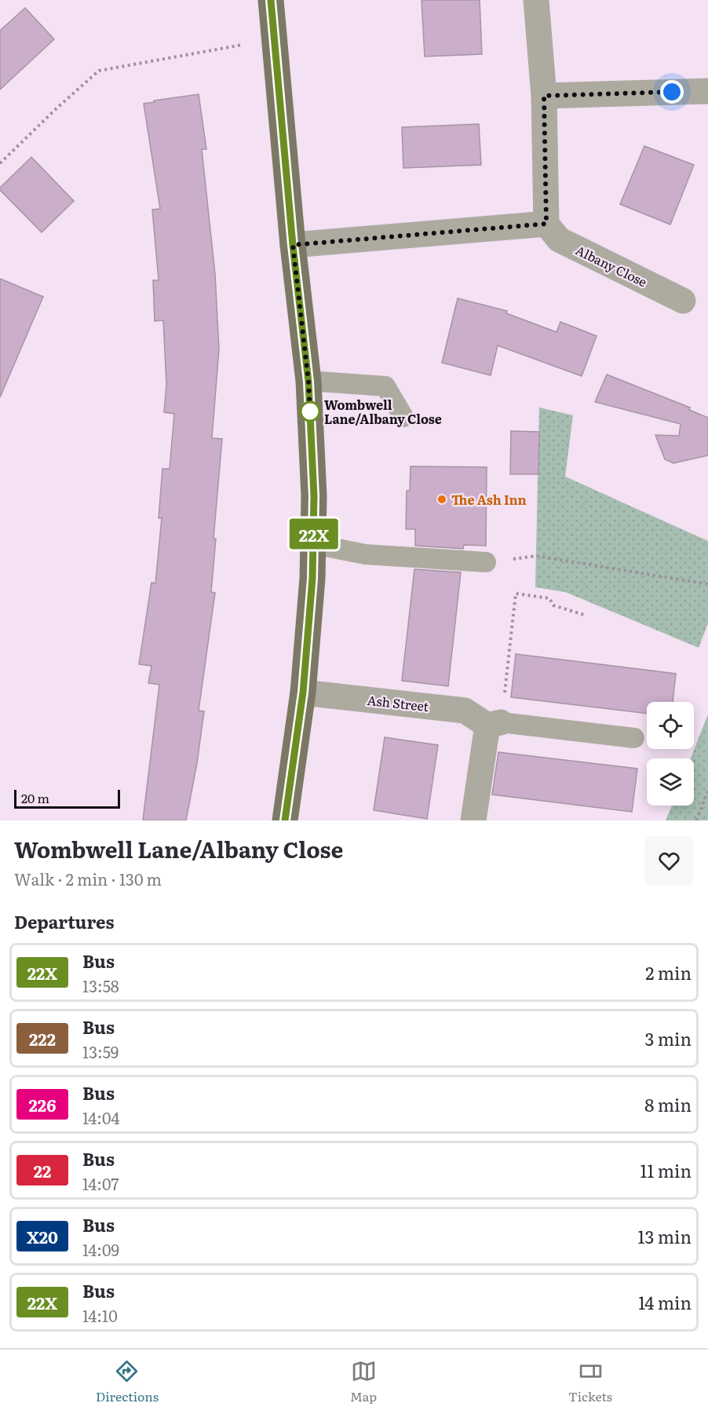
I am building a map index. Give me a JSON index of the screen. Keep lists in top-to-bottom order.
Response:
{
  "streets": {
    "street": ["Albany Close", "Ash Street"]
  },
  "places": ["Wombwell Lane/Albany Close", "The Ash Inn"],
  "lines": ["bus line 22X"],
  "scale_bar": "20 m",
  "page": {
    "on_map": "22X",
    "scale": "20 m",
    "heading": [
      ["Wombwell Lane/Albany Close", "Walk · 2 min · 130 m"],
      "Departures"
    ],
    "list": [
      {
        "mark": "22X",
        "name": "Bus",
        "note": "13:58",
        "value": "2 min"
      },
      {
        "mark": "222",
        "name": "Bus",
        "note": "13:59",
        "value": "3 min"
      },
      {
        "mark": "226",
        "name": "Bus",
        "note": "14:04",
        "value": "8 min"
      },
      {
        "mark": "22",
        "name": "Bus",
        "note": "14:07",
        "value": "11 min"
      },
      {
        "mark": "X20",
        "name": "Bus",
        "note": "14:09",
        "value": "13 min"
      },
      {
        "mark": "22X",
        "name": "Bus",
        "note": "14:10",
        "value": "14 min"
      }
    ],
    "tabs": ["Directions", "Map", "Tickets"]
  }
}
